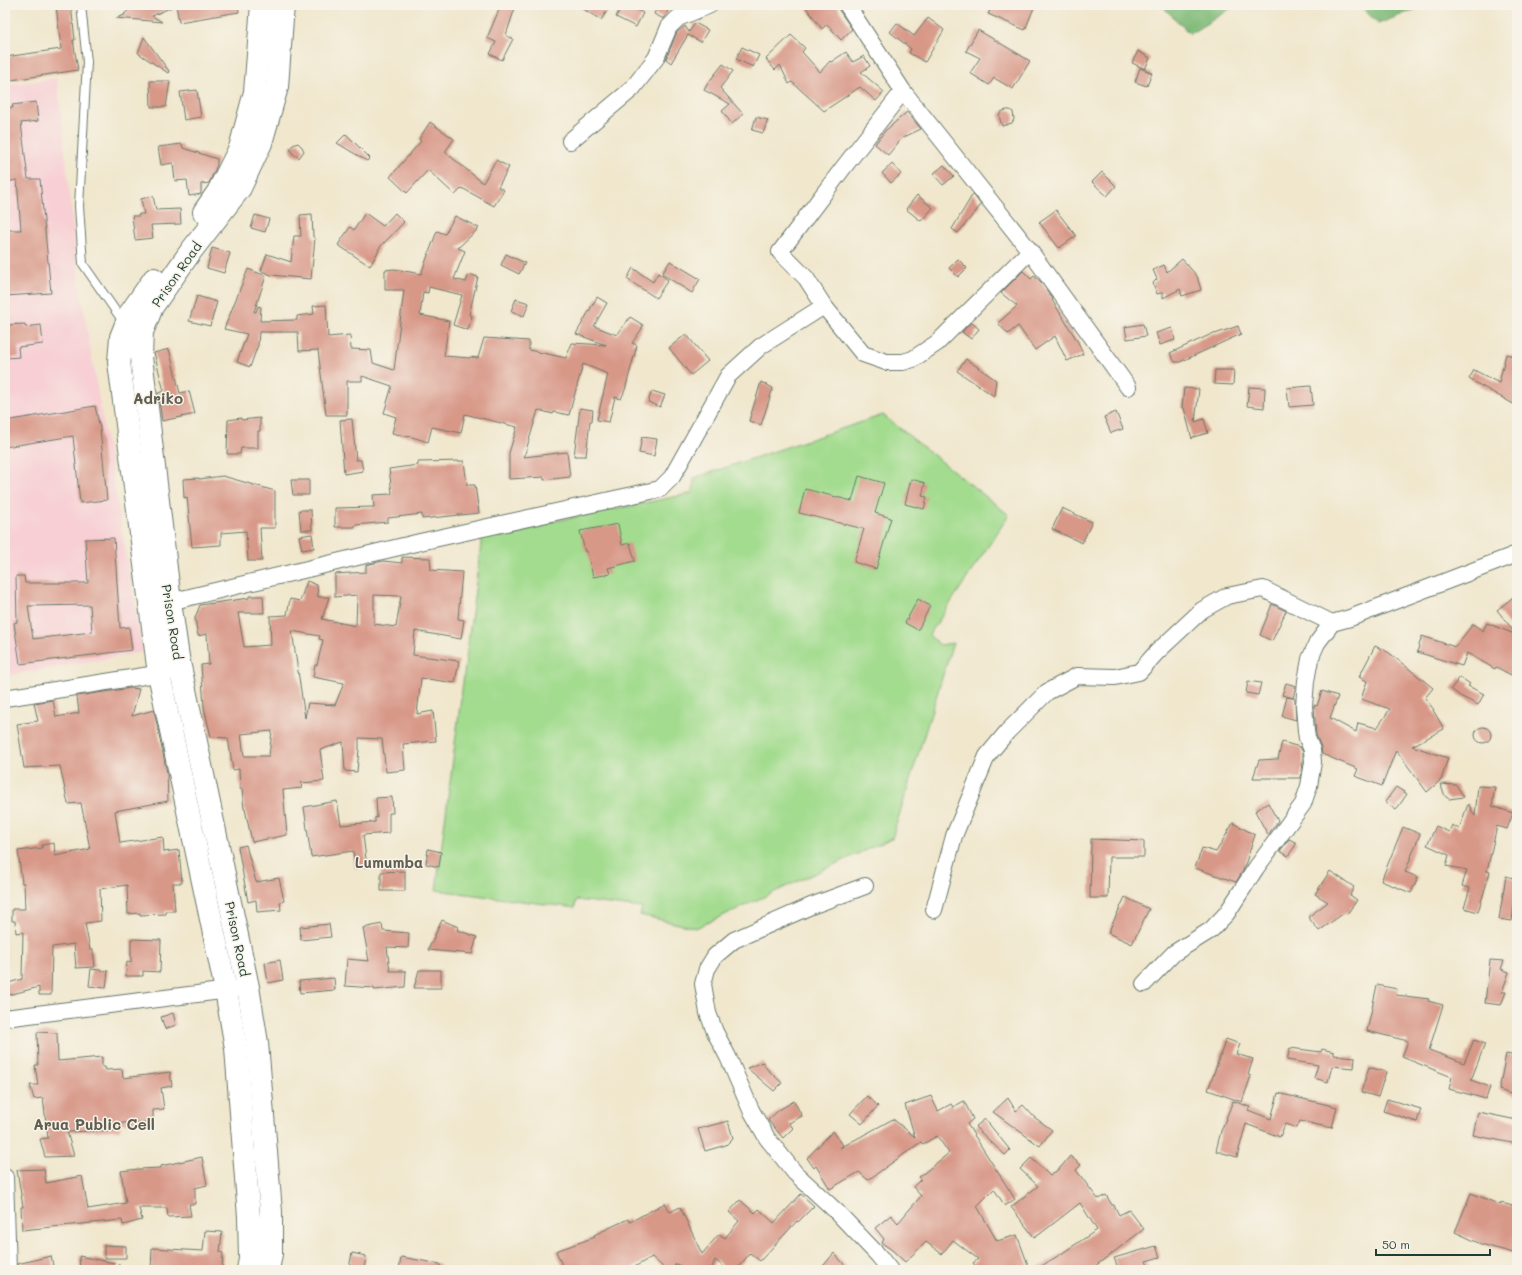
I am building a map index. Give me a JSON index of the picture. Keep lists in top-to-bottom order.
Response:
{
  "streets": {
    "street": ["Prison Road"]
  },
  "districts": ["Adriko", "Lumumba", "Arua Public Cell"],
  "scale_bar": "50 m"
}
